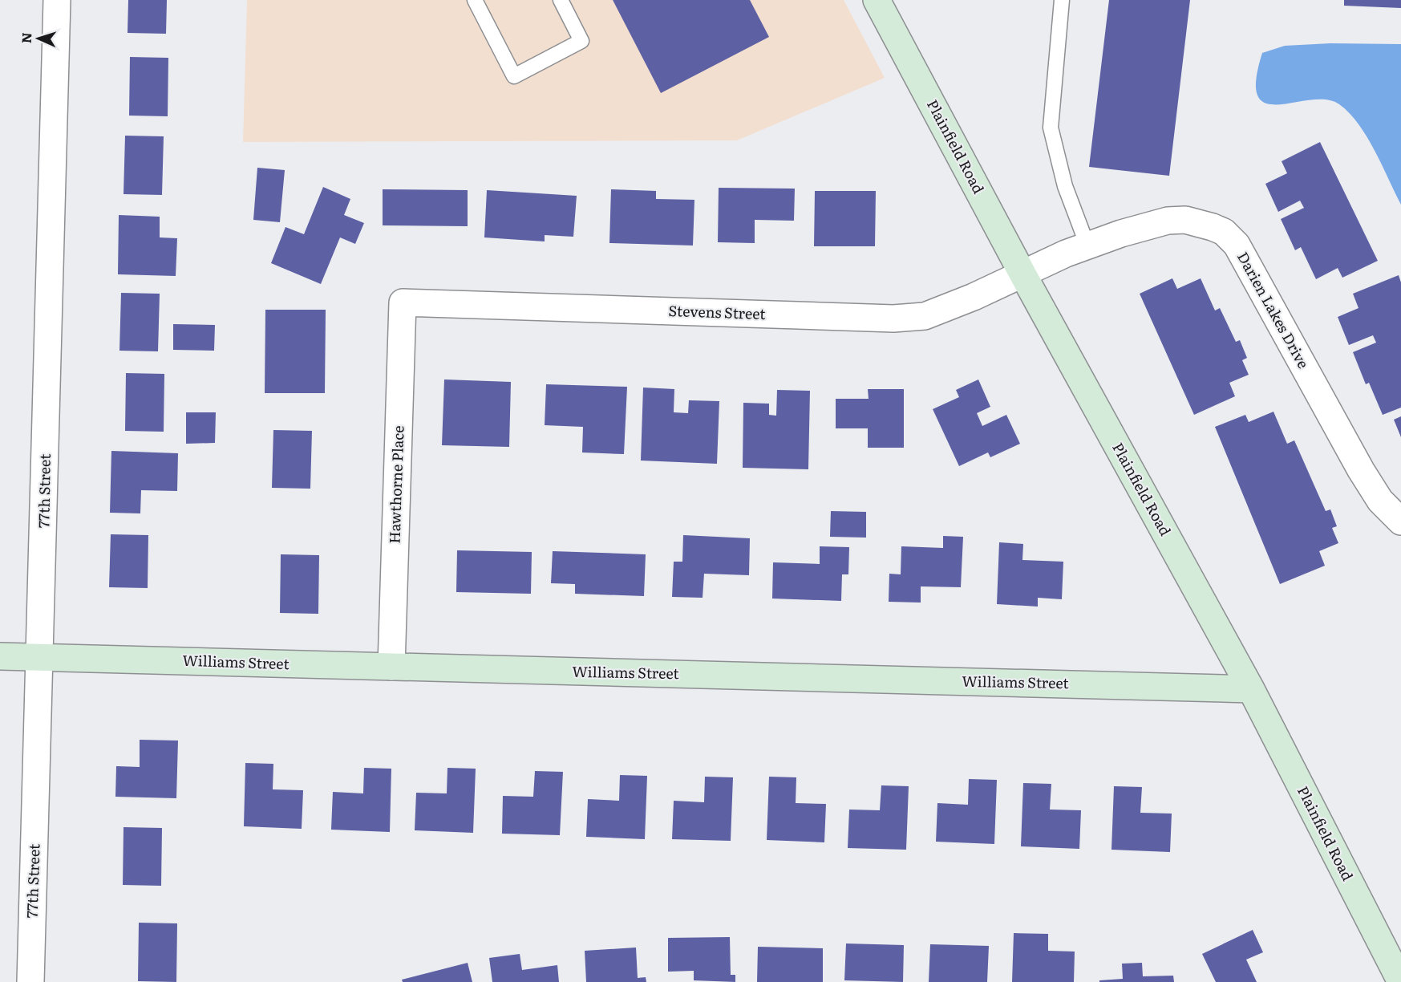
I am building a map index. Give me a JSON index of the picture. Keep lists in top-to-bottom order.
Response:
{
  "streets": {
    "street": [
      "Plainfield Road",
      "Darien Lakes Drive",
      "Stevens Street",
      "Hawthorne Place",
      "77th Street",
      "Williams Street"
    ]
  },
  "crossings": [
    ["Plainfield Road", "Darien Lakes Drive"],
    ["Plainfield Road", "Stevens Street"],
    ["Plainfield Road", "Williams Street"],
    ["Darien Lakes Drive", "Stevens Street"],
    ["Stevens Street", "Hawthorne Place"],
    ["Hawthorne Place", "Williams Street"],
    ["77th Street", "Williams Street"]
  ],
  "north": "left"
}
